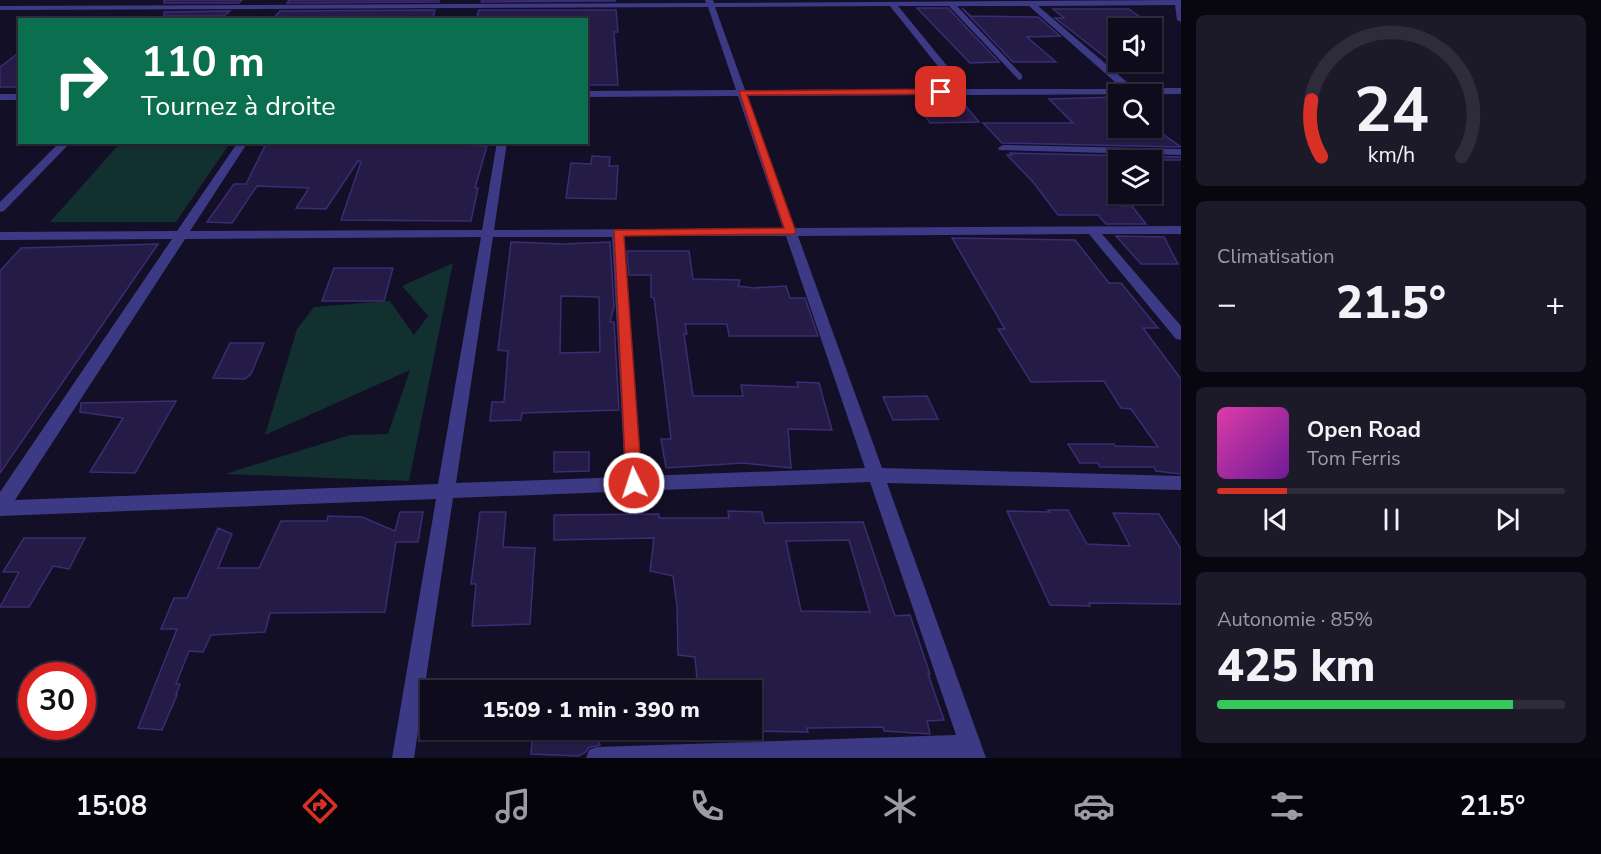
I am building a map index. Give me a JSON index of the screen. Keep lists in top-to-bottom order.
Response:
{
  "page": {
    "turn": ["110 m", "Tournez à droite"],
    "tile": [
      "Climatisation",
      ["Autonomie · 85%", "425 km"]
    ],
    "heat": ["−", "21.5°", "+"],
    "song": ["Open Road", "Tom Ferris"],
    "limit": "30",
    "trip": "15:09 · 1 min · 390 m",
    "tabs": ["15:08", "21.5°"],
    "gauge": ["24", "km/h"]
  }
}
